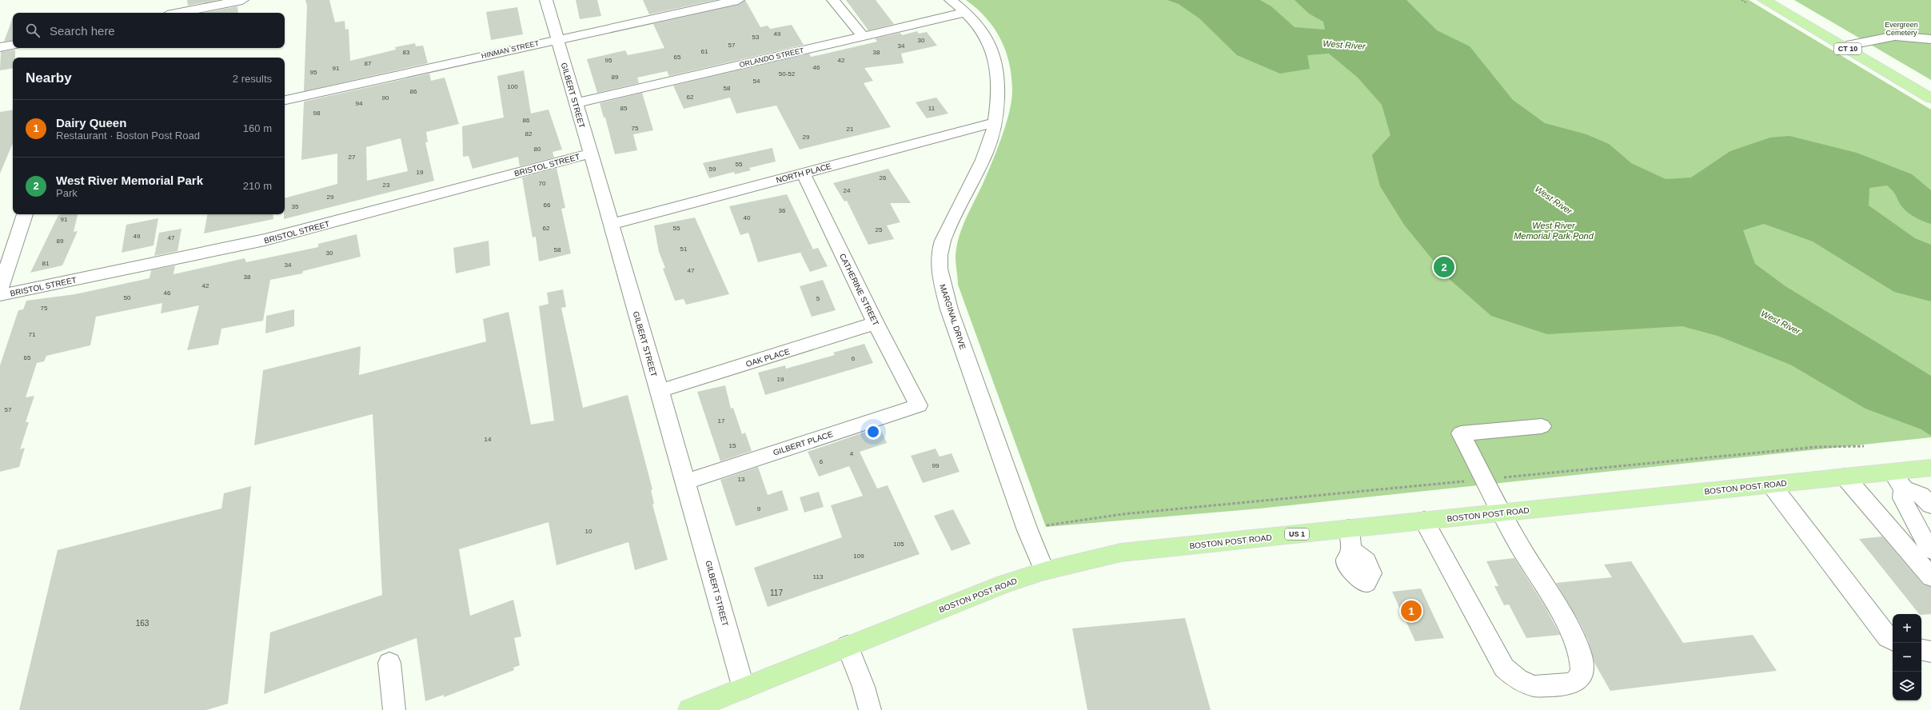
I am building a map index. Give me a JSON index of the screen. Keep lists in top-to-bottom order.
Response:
{
  "streets": {
    "main road": ["CT 10", "BOSTON POST ROAD", "US 1"],
    "street": [
      "HINMAN STREET",
      "ORLANDO STREET",
      "GILBERT STREET",
      "BRISTOL STREET",
      "NORTH PLACE",
      "CATHERINE STREET",
      "MARGINAL DRIVE",
      "OAK PLACE",
      "GILBERT PLACE"
    ]
  },
  "crossings": [
    ["HINMAN STREET", "GILBERT STREET"],
    ["ORLANDO STREET", "GILBERT STREET"],
    ["ORLANDO STREET", "MARGINAL DRIVE"],
    ["GILBERT STREET", "BRISTOL STREET"],
    ["GILBERT STREET", "NORTH PLACE"],
    ["GILBERT STREET", "OAK PLACE"],
    ["GILBERT STREET", "GILBERT PLACE"],
    ["GILBERT STREET", "BOSTON POST ROAD"],
    ["NORTH PLACE", "CATHERINE STREET"],
    ["NORTH PLACE", "MARGINAL DRIVE"],
    ["CATHERINE STREET", "OAK PLACE"],
    ["CATHERINE STREET", "GILBERT PLACE"],
    ["MARGINAL DRIVE", "BOSTON POST ROAD"]
  ],
  "water": ["West River", "West River Memorial Park Pond"],
  "parks": ["Evergreen Cemetery"],
  "house_numbers": [
    "49",
    "53",
    "30",
    "57",
    "34",
    "61",
    "83",
    "38",
    "65",
    "95",
    "42",
    "87",
    "46",
    "91",
    "95",
    "50-52",
    "89",
    "54",
    "100",
    "58",
    "86",
    "62",
    "90",
    "94",
    "85",
    "11",
    "98",
    "86",
    "75",
    "21",
    "82",
    "29",
    "80",
    "27",
    "55",
    "59",
    "19",
    "26",
    "70",
    "23",
    "24",
    "29",
    "66",
    "35",
    "36",
    "40",
    "91",
    "62",
    "55",
    "25",
    "49",
    "47",
    "89",
    "51",
    "58",
    "30",
    "81",
    "34",
    "47",
    "38",
    "42",
    "46",
    "50",
    "5",
    "75",
    "71",
    "65",
    "6",
    "19",
    "57",
    "17",
    "14",
    "15",
    "4",
    "6",
    "99",
    "13",
    "9",
    "10",
    "105",
    "109",
    "113",
    "117",
    "163"
  ],
  "page": {
    "search": "Search here",
    "heading": ["Nearby", "2 results"],
    "list": [
      {
        "mark": "1",
        "name": "Dairy Queen",
        "note": "Restaurant · Boston Post Road",
        "value": "160 m"
      },
      {
        "mark": "2",
        "name": "West River Memorial Park",
        "note": "Park",
        "value": "210 m"
      }
    ],
    "pins": ["2", "1"],
    "map_buttons": ["+", "−"]
  }
}
